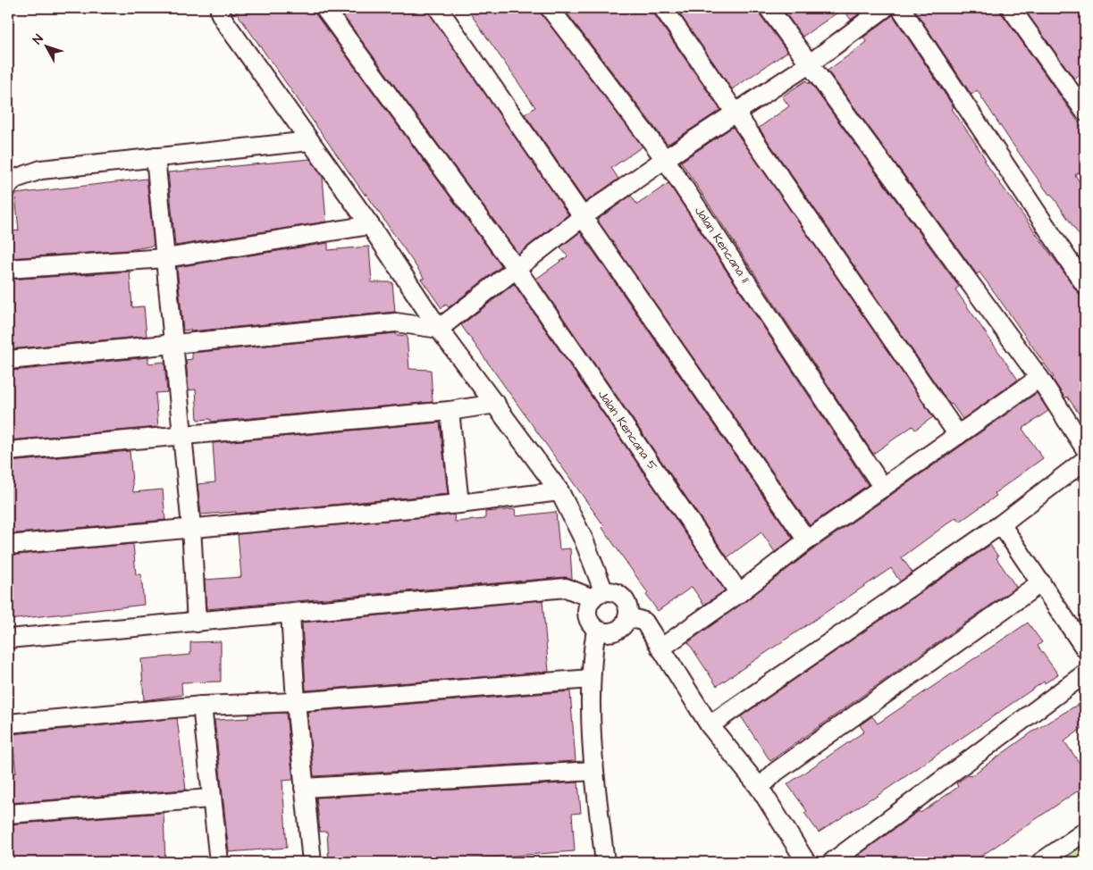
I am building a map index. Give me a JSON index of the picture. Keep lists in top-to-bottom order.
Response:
{
  "streets": {
    "street": ["Jalan Kencana 11", "Jalan Kencana 5"]
  },
  "north": "top left"
}
